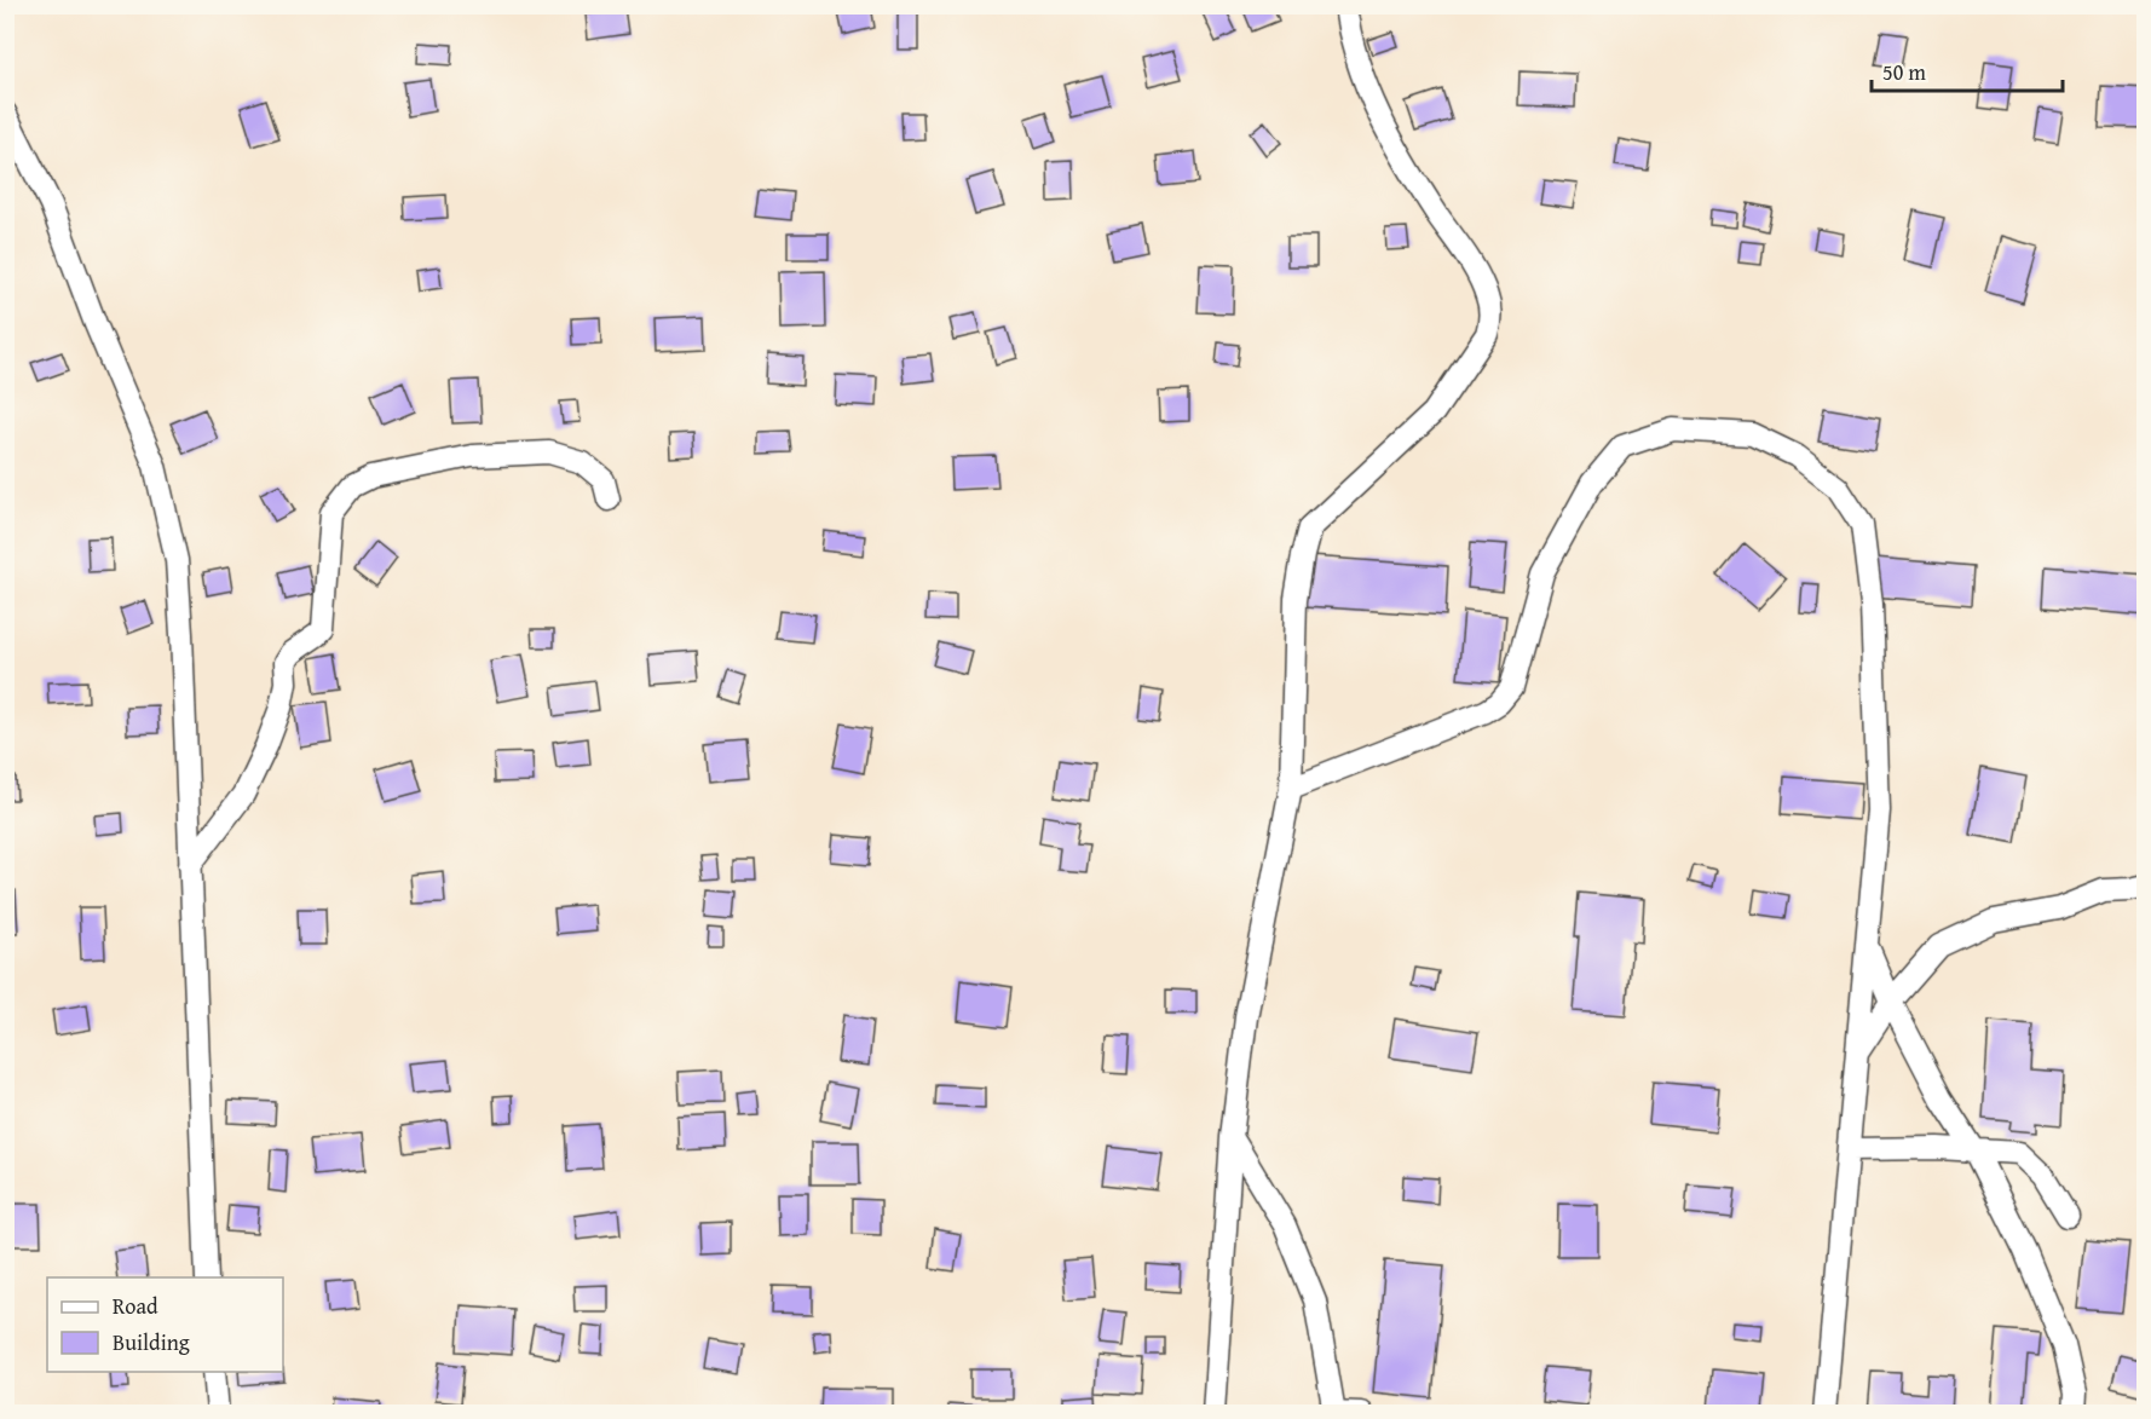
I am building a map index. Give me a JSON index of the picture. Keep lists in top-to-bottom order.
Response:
{
  "legend": ["Road", "Building"],
  "scale_bar": "50 m"
}
